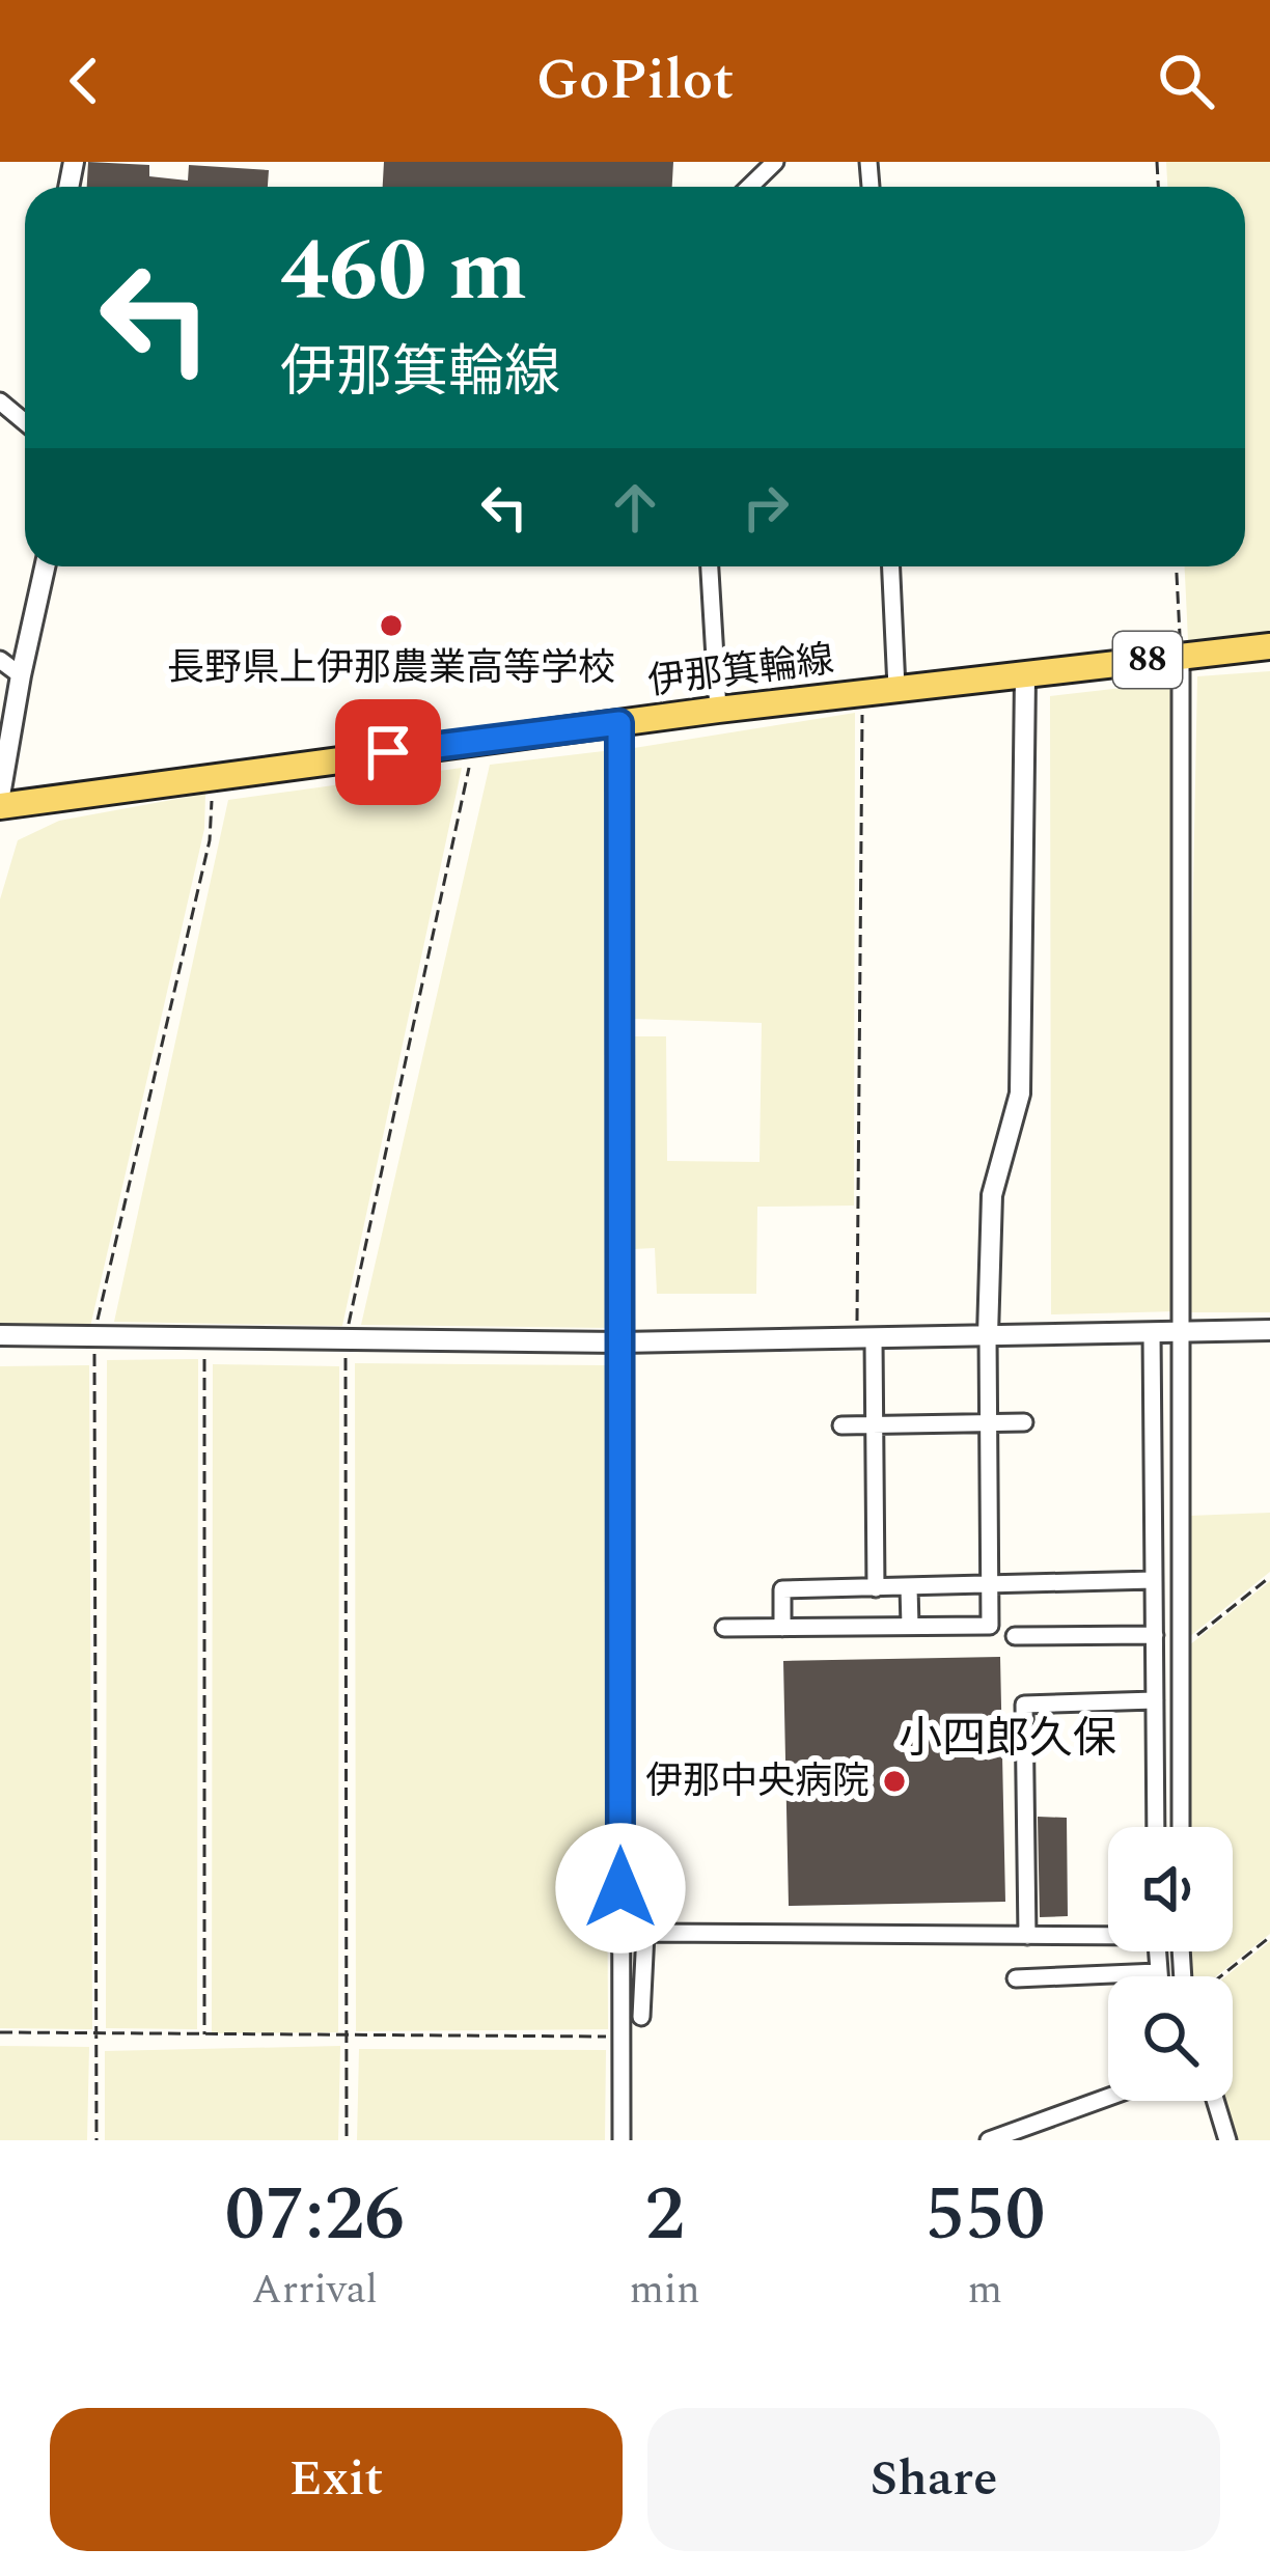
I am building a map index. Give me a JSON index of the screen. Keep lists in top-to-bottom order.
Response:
{
  "streets": {
    "main road": ["88", "伊那箕輪線"]
  },
  "districts": ["小四郎久保"],
  "places": ["長野県上伊那農業高等学校", "伊那中央病院"],
  "page": {
    "header": "GoPilot",
    "turn": ["460 m", "伊那箕輪線"],
    "eta": [
      "07:26",
      "Arrival",
      "2",
      "min",
      "550",
      "m"
    ],
    "buttons": ["Exit", "Share"]
  }
}
